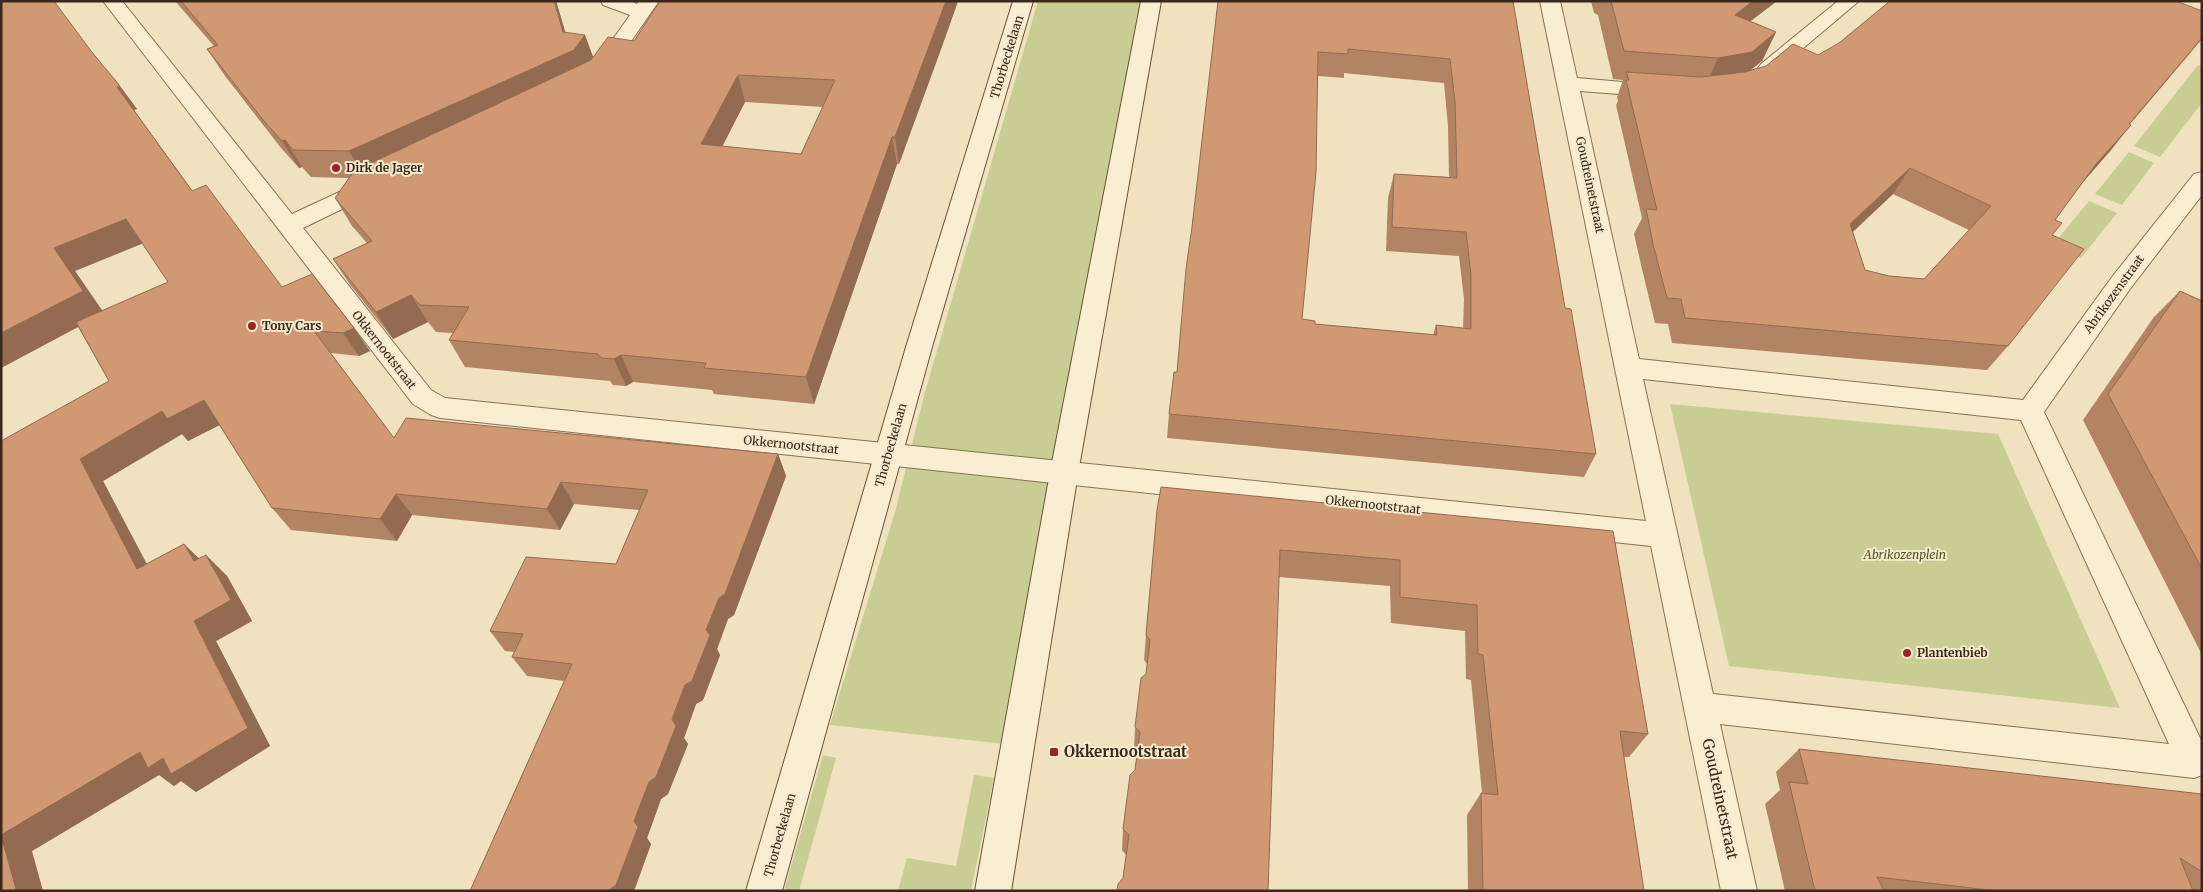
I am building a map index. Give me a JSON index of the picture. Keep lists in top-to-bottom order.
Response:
{
  "streets": {
    "street": [
      "Thorbeckelaan",
      "Goudreinetstraat",
      "Abrikozenstraat",
      "Okkernootstraat"
    ]
  },
  "crossings": [
    ["Thorbeckelaan", "Okkernootstraat"]
  ],
  "parks": ["Abrikozenplein"],
  "places": {
    "other": ["Dirk de Jager", "Tony Cars", "Plantenbieb"],
    "transit": ["Okkernootstraat"]
  }
}
